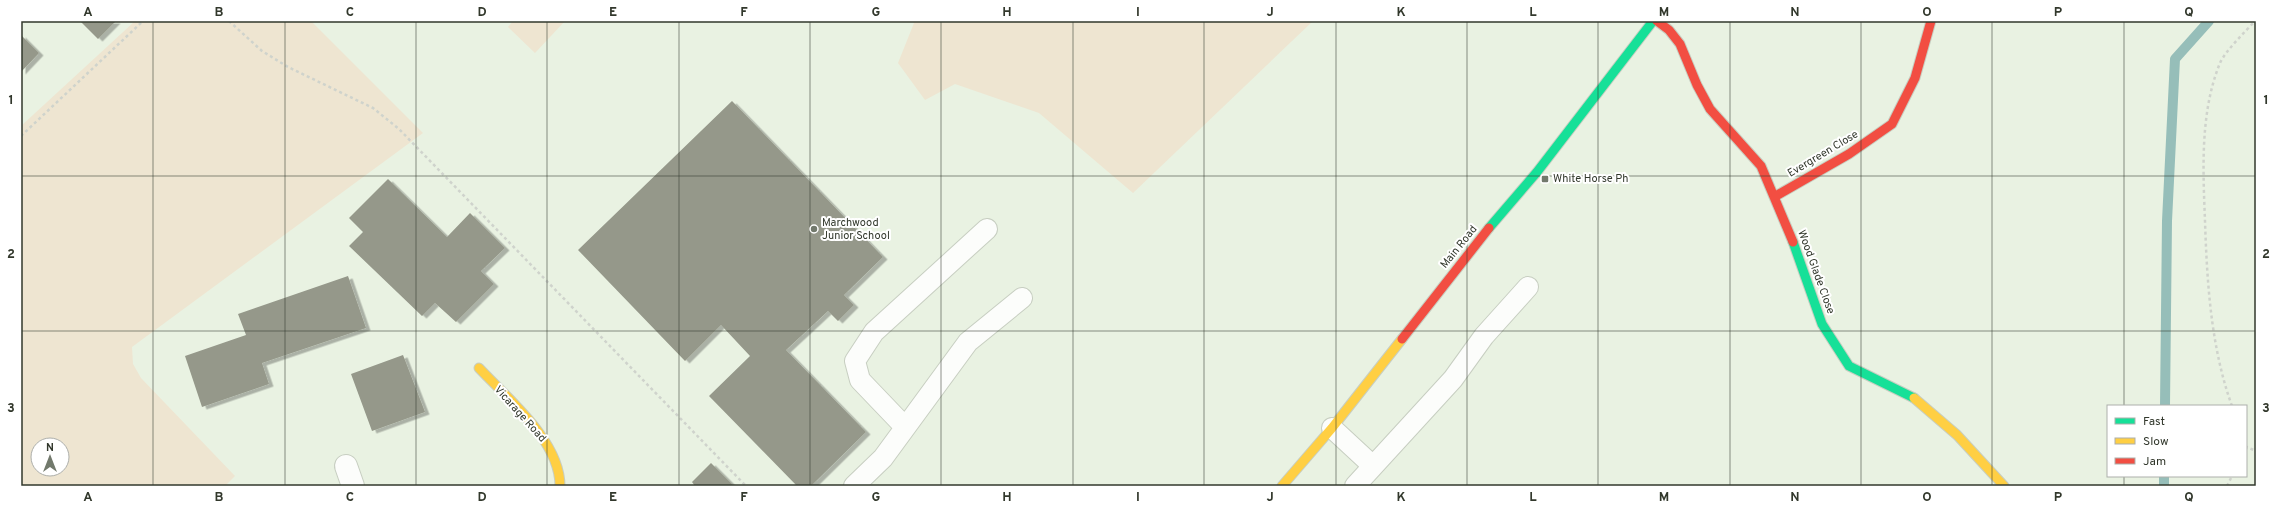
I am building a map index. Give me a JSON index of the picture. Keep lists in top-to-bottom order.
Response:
{
  "streets": {
    "street": [
      "Evergreen Close",
      "Main Road",
      "Wood Glade Close",
      "Vicarage Road"
    ]
  },
  "crossings": [
    ["Evergreen Close", "Wood Glade Close"]
  ],
  "places": {
    "transit": ["White Horse Ph"],
    "other": ["Marchwood Junior School"]
  },
  "legend": ["Fast", "Slow", "Jam"],
  "north": "top",
  "grid": {
    "columns": [
      "A",
      "B",
      "C",
      "D",
      "E",
      "F",
      "G",
      "H",
      "I",
      "J",
      "K",
      "L",
      "M",
      "N",
      "O",
      "P",
      "Q"
    ],
    "rows": ["1", "2", "3"]
  }
}
